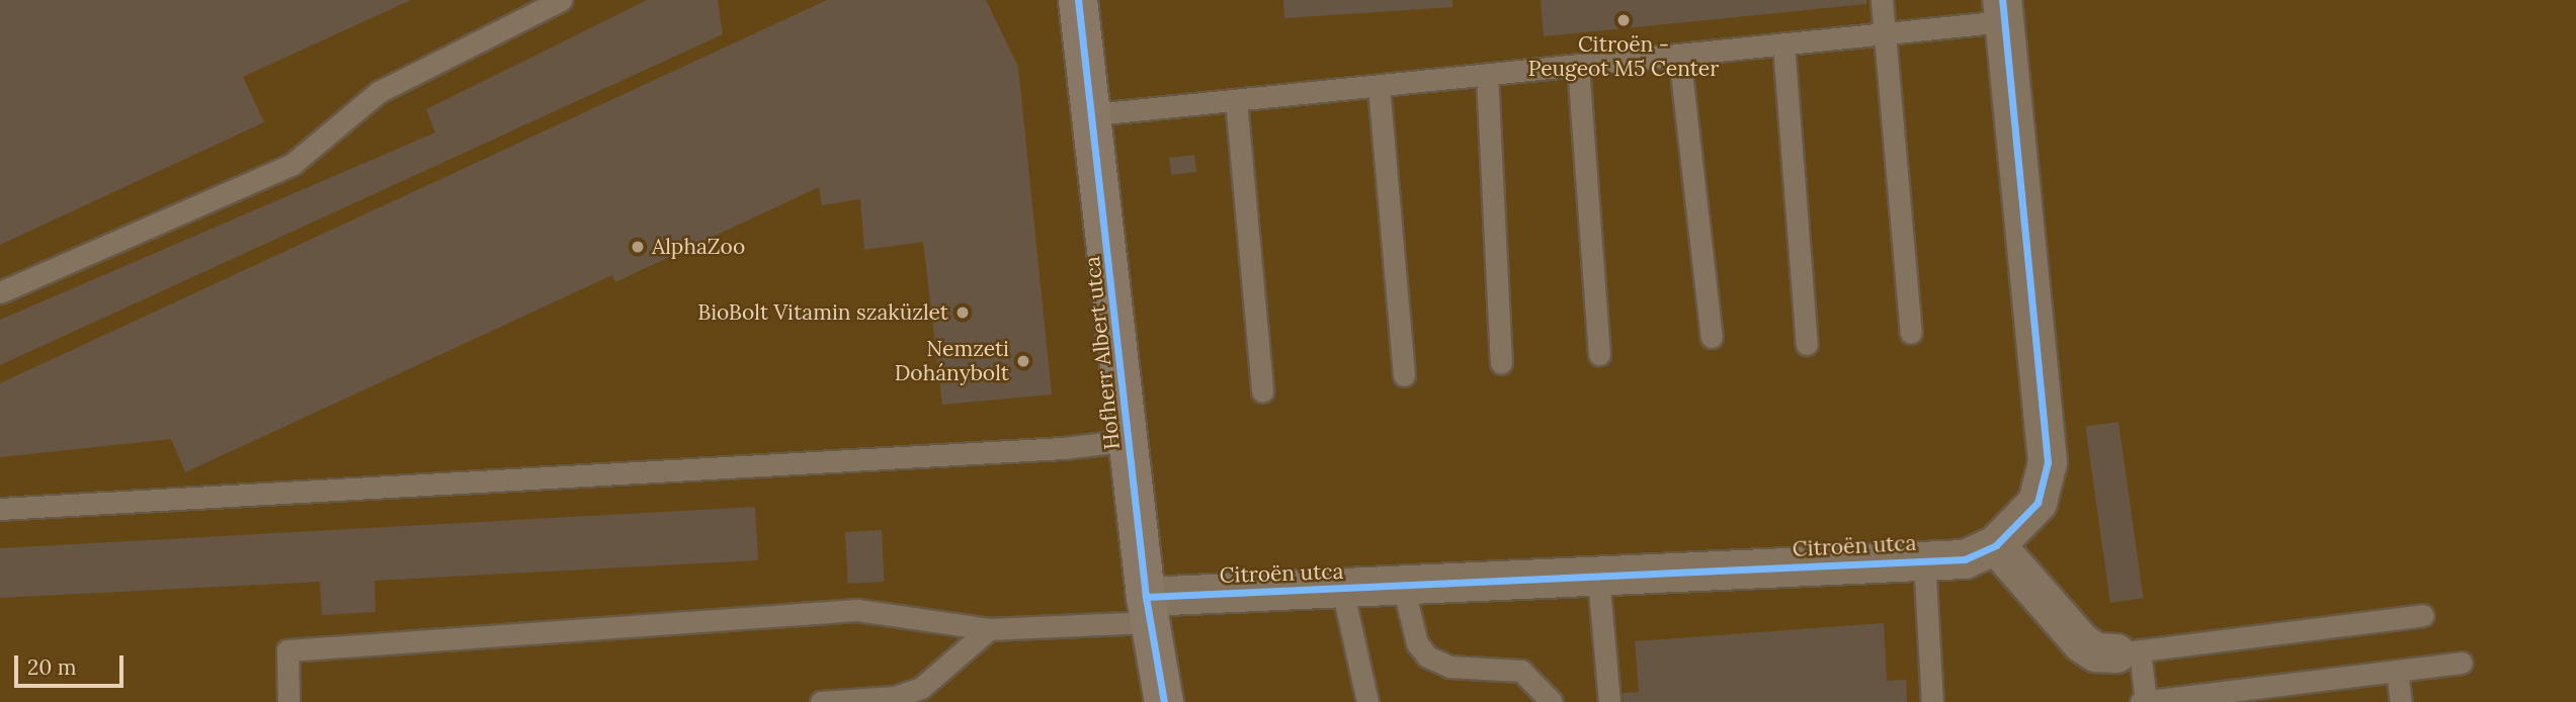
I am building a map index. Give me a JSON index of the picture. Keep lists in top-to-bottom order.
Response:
{
  "streets": {
    "street": ["Hofherr Albert utca", "Citroën utca"]
  },
  "crossings": [
    ["Hofherr Albert utca", "Citroën utca"]
  ],
  "places": [
    "Citroën - Peugeot M5 Center",
    "AlphaZoo",
    "BioBolt Vitamin szaküzlet",
    "Nemzeti Dohánybolt"
  ],
  "scale_bar": "20 m"
}
